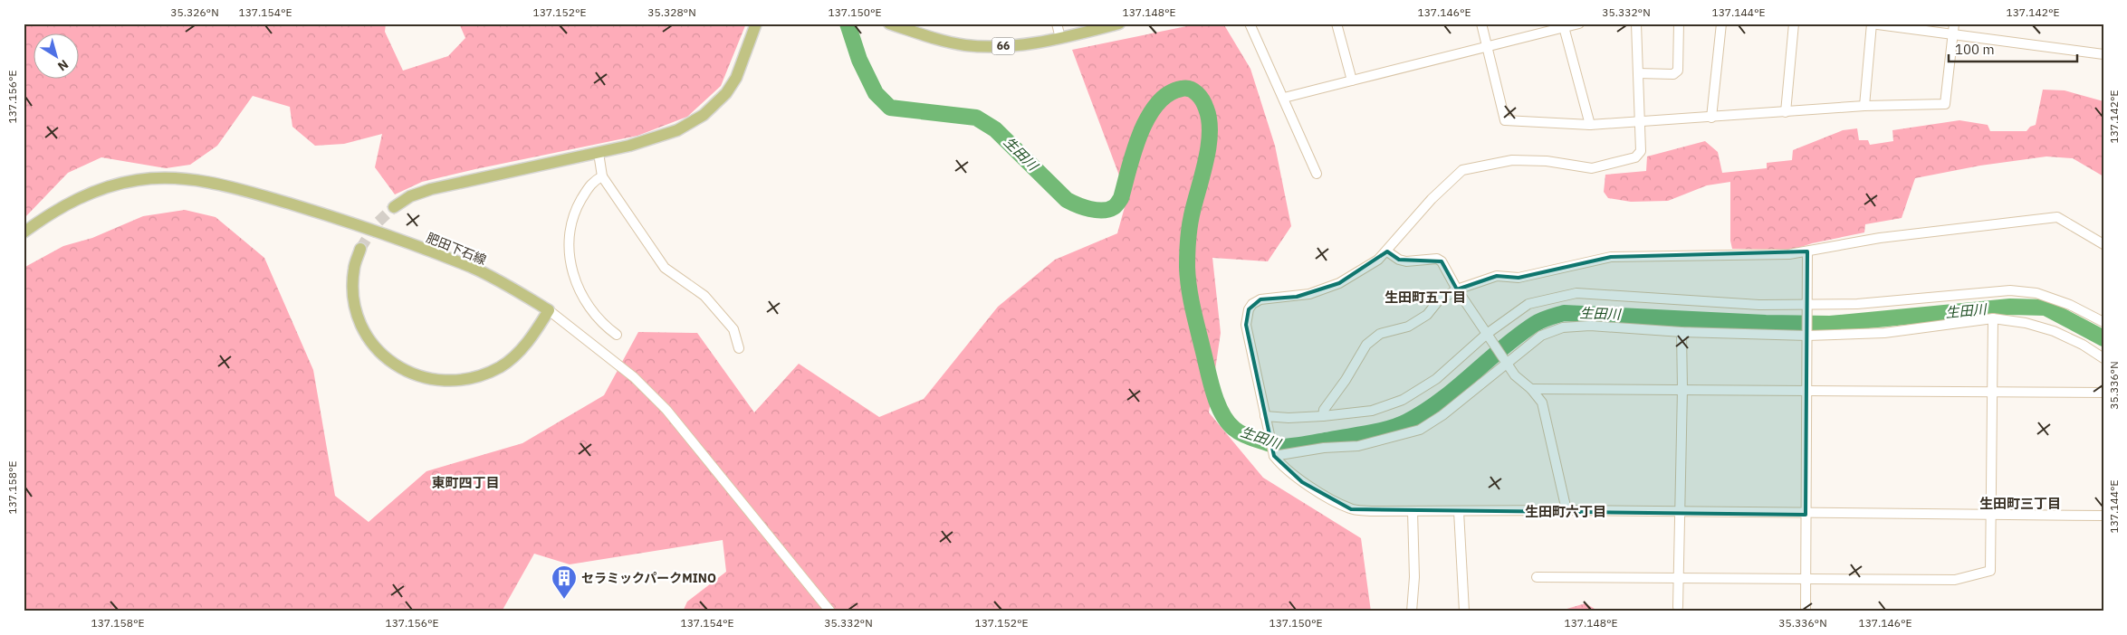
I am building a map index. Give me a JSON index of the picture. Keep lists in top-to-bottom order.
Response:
{
  "streets": {
    "main road": ["66", "肥田下石線"]
  },
  "districts": [
    "生田町五丁目",
    "東町四丁目",
    "生田町三丁目",
    "生田町六丁目"
  ],
  "water": ["生田川"],
  "places": {
    "building": ["セラミックパークMINO"]
  },
  "scale_bar": "100 m",
  "north": "bottom right",
  "coordinates": [
    "35.326°N",
    "137.154°E",
    "137.152°E",
    "35.328°N",
    "137.150°E",
    "137.148°E",
    "137.146°E",
    "35.332°N",
    "137.144°E",
    "137.142°E",
    "137.156°E",
    "35.336°N",
    "137.158°E"
  ]
}
